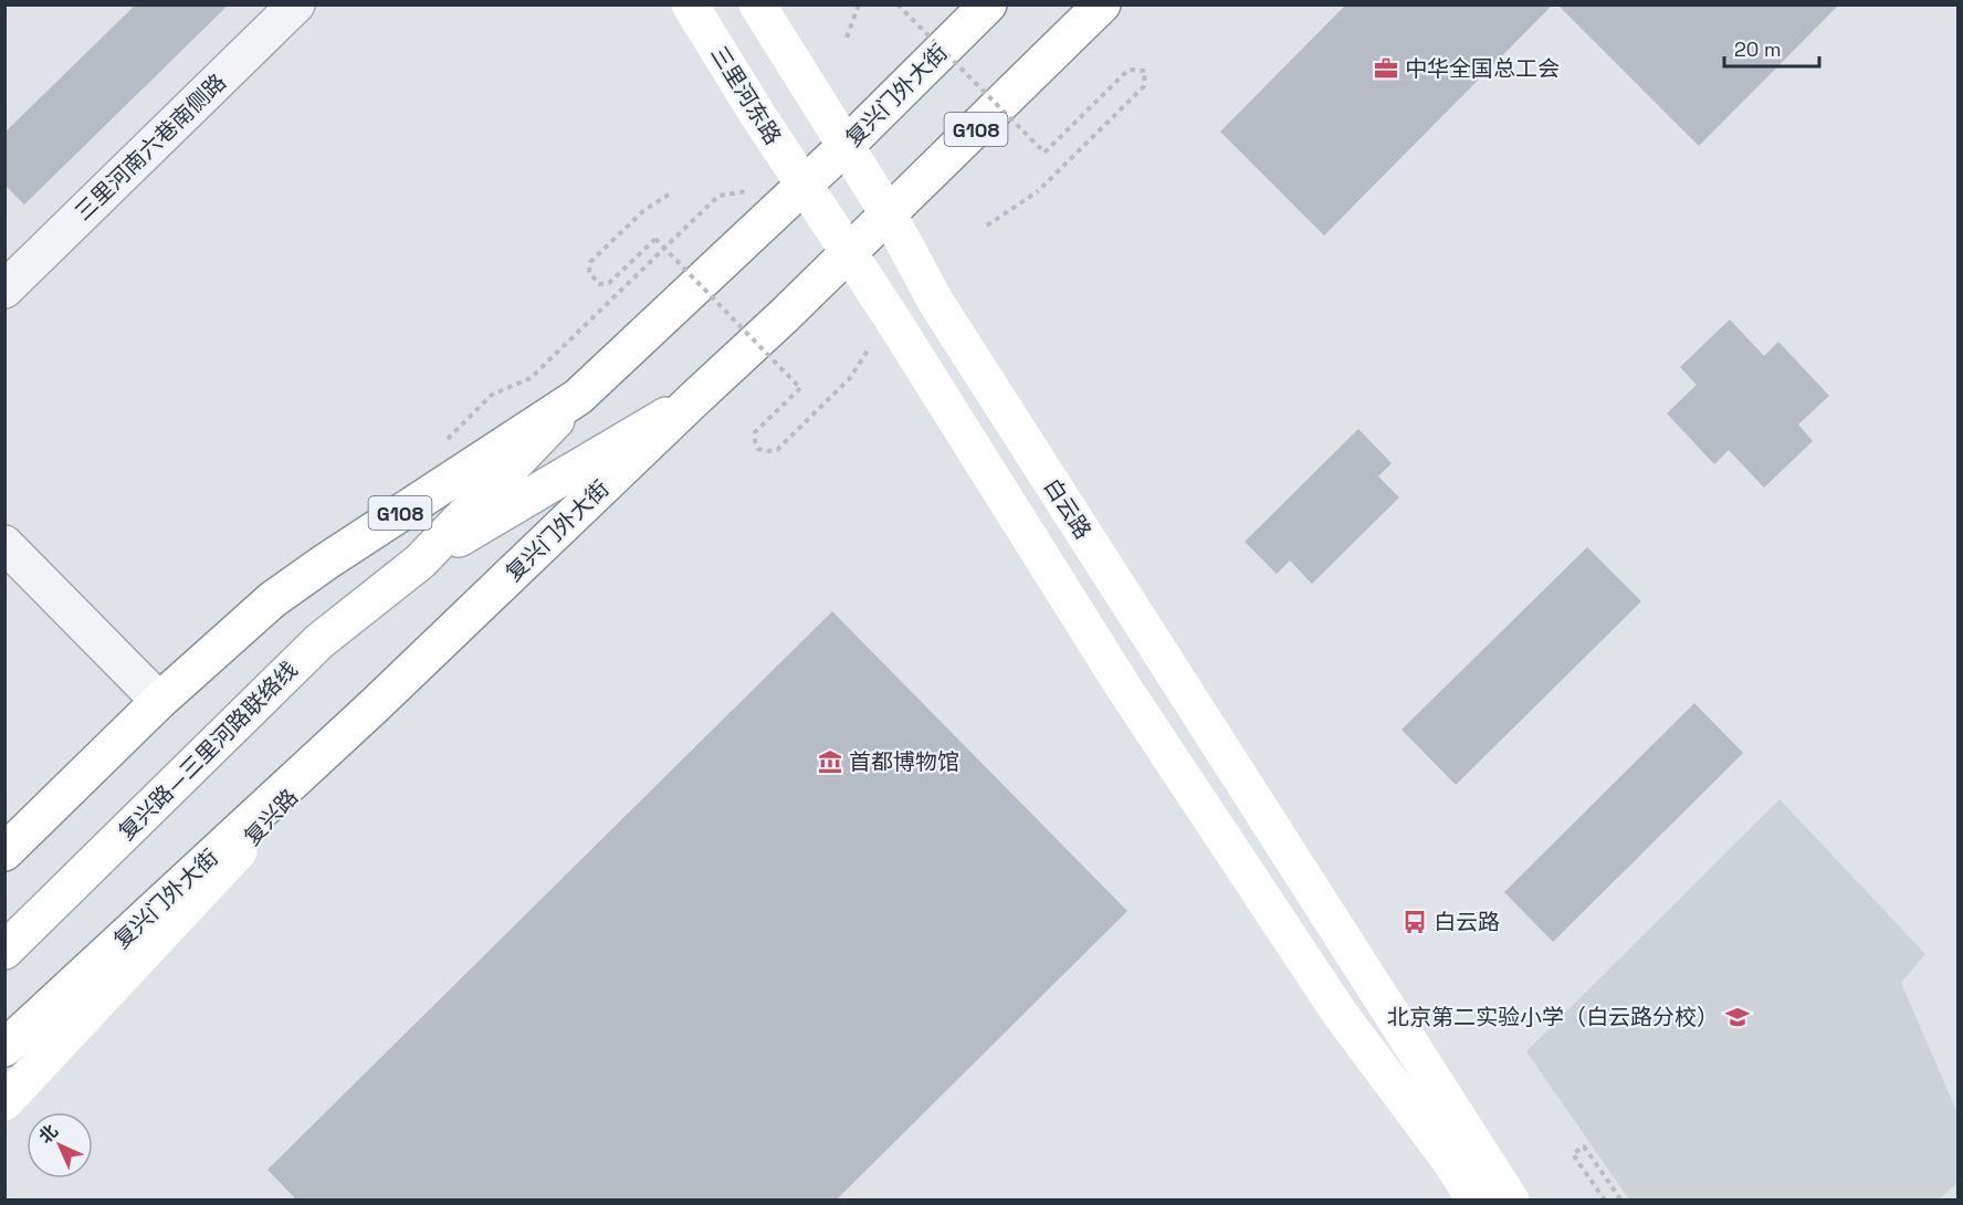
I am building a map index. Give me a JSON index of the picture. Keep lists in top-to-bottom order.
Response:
{
  "streets": {
    "main road": [
      "三里河东路",
      "复兴门外大街",
      "G108",
      "白云路",
      "复兴路—三里河路联络线",
      "复兴路"
    ],
    "street": ["三里河南六巷南侧路"]
  },
  "crossings": [
    ["三里河东路", "复兴门外大街"],
    ["复兴门外大街", "白云路"],
    ["复兴门外大街", "复兴路"]
  ],
  "places": {
    "office": ["中华全国总工会"],
    "museum": ["首都博物馆"],
    "bus stop": ["白云路"],
    "school or university": ["北京第二实验小学（白云路分校）"]
  },
  "scale_bar": "20 m",
  "north": "top left"
}
